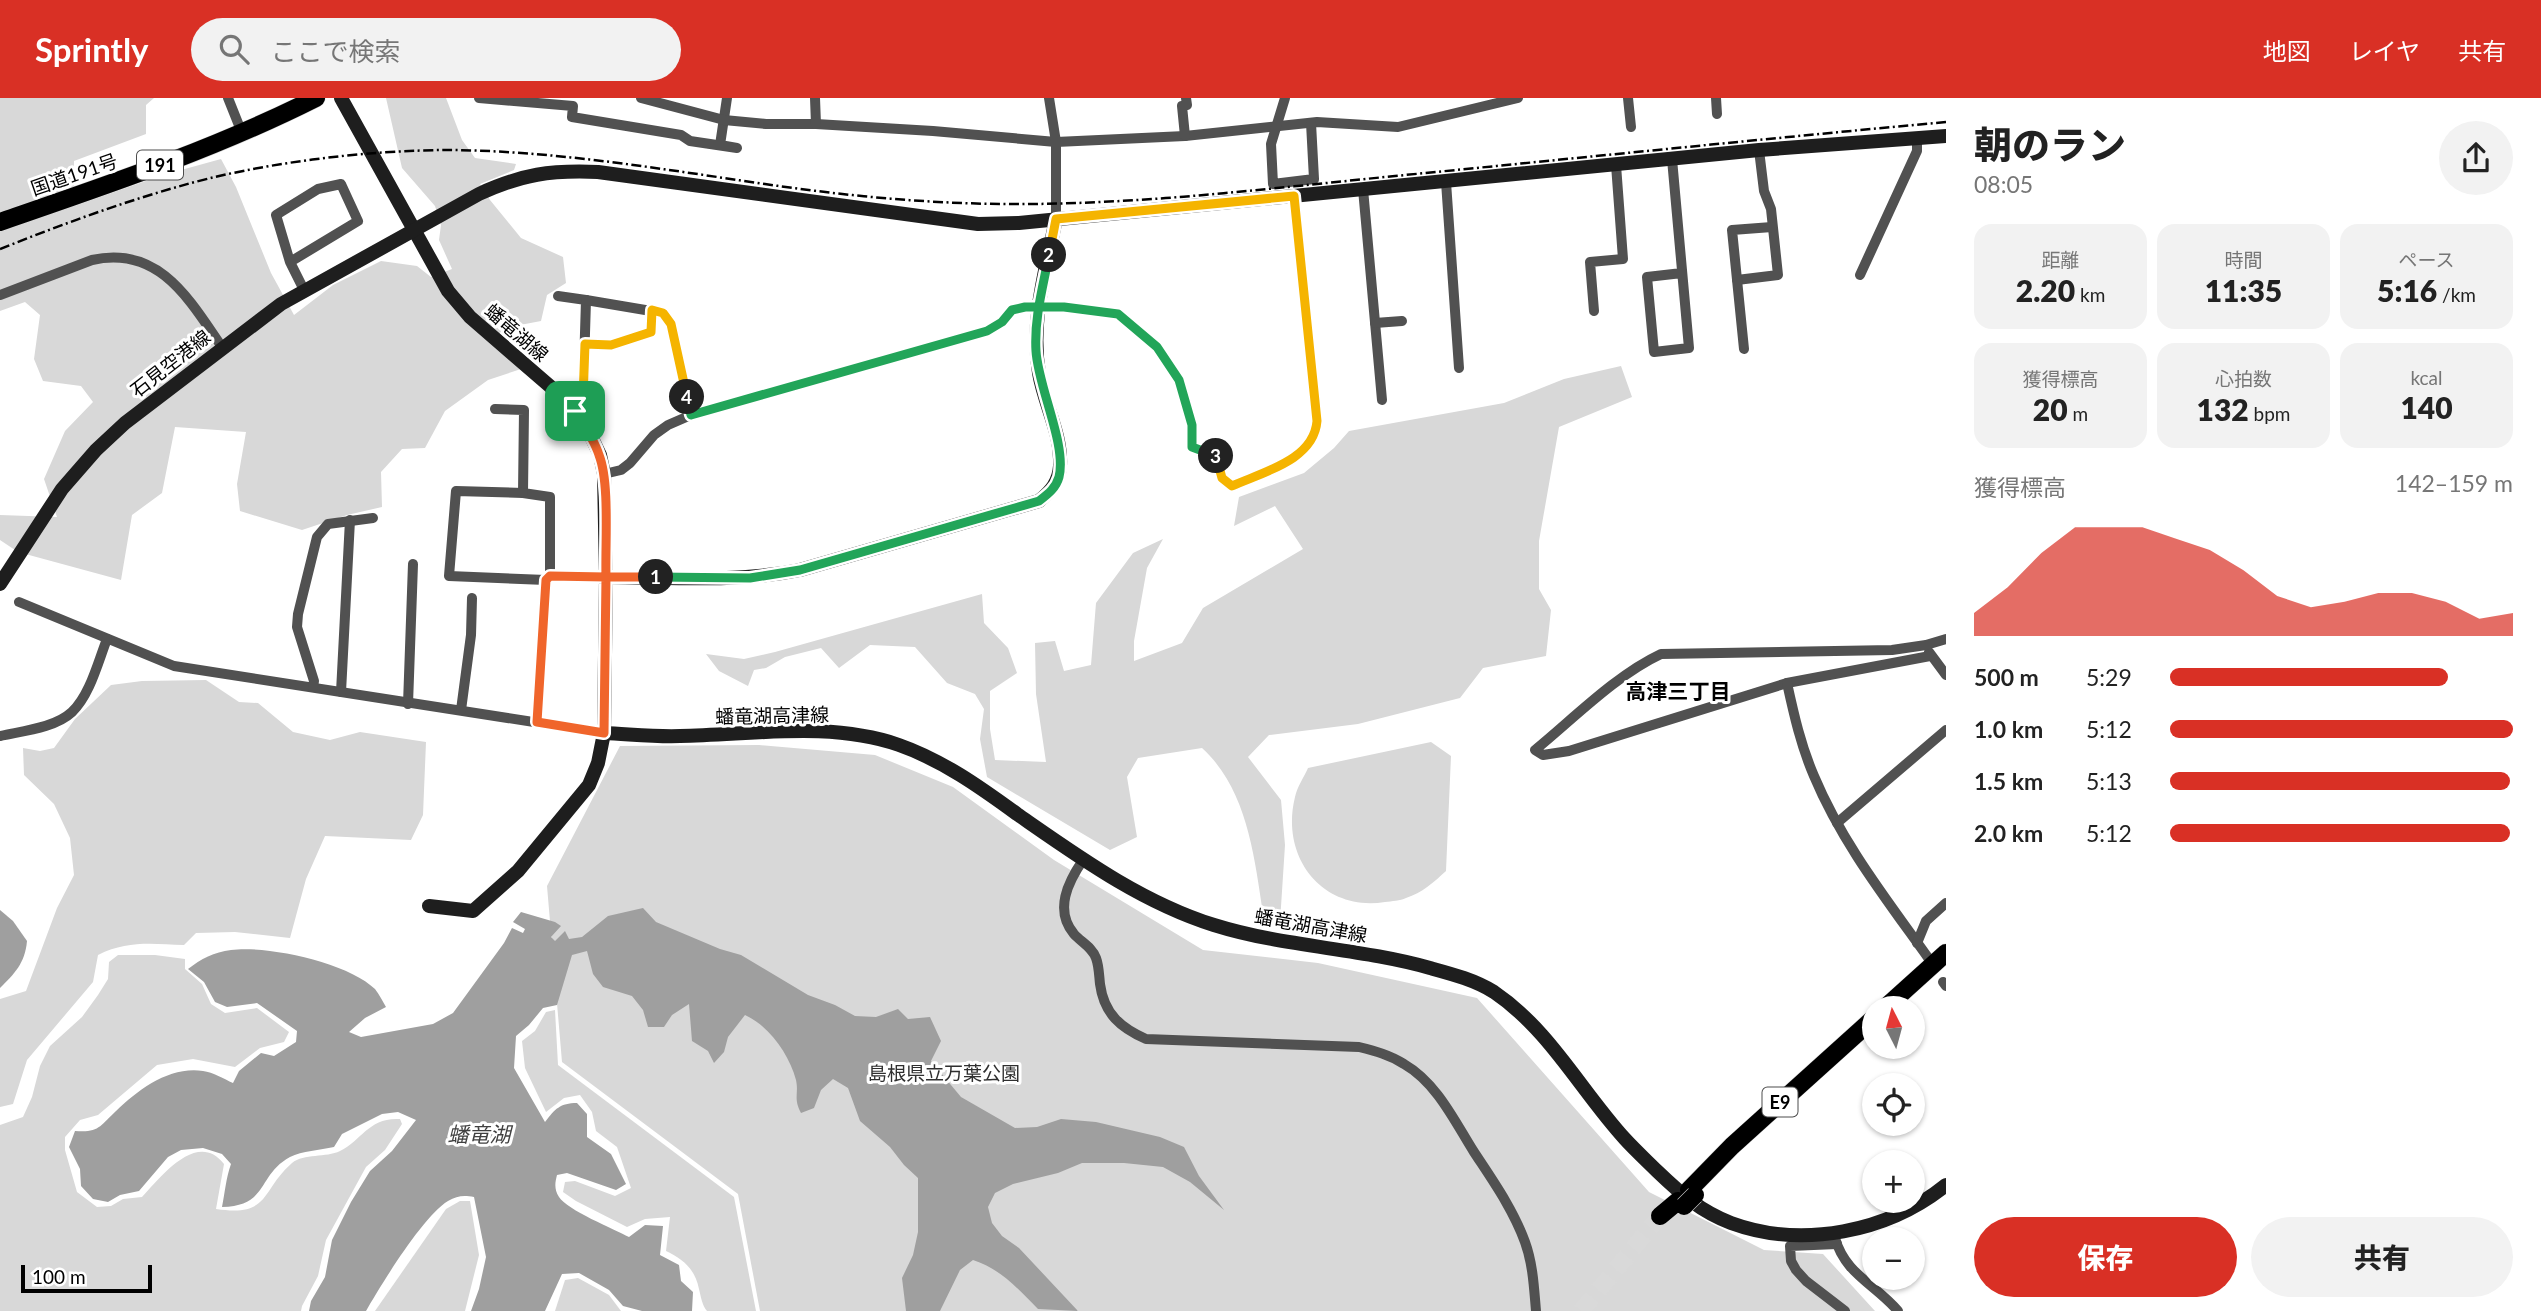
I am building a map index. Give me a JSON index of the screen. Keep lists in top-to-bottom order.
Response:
{
  "streets": {
    "highway": ["191", "国道191号", "E9"],
    "main road": ["蟠竜湖線", "石見空港線", "蟠竜湖高津線"]
  },
  "crossings": [
    ["蟠竜湖線", "石見空港線"],
    ["蟠竜湖線", "蟠竜湖高津線"]
  ],
  "districts": ["高津三丁目"],
  "water": ["蟠竜湖"],
  "parks": ["島根県立万葉公園"],
  "scale_bar": "100 m",
  "north": "top",
  "page": {
    "header": "Sprintly",
    "search": "ここで検索",
    "nav": ["地図", "レイヤ", "共有"],
    "heading": ["朝のラン", "08:05"],
    "stats": [
      ["距離", "2.20 km"],
      ["時間", "11:35"],
      ["ペース", "5:16 /km"],
      ["獲得標高", "20 m"],
      ["心拍数", "132 bpm"],
      ["kcal", "140"]
    ],
    "pins": [
      "2",
      "4",
      "3",
      "1"
    ],
    "chart": ["獲得標高", "142–159 m"],
    "list": [
      {
        "name": "500 m",
        "note": "5:29"
      },
      {
        "name": "1.0 km",
        "note": "5:12"
      },
      {
        "name": "1.5 km",
        "note": "5:13"
      },
      {
        "name": "2.0 km",
        "note": "5:12"
      }
    ],
    "map_buttons": ["+", "−"],
    "buttons": ["保存", "共有"],
    "scale": "100 m"
  }
}
